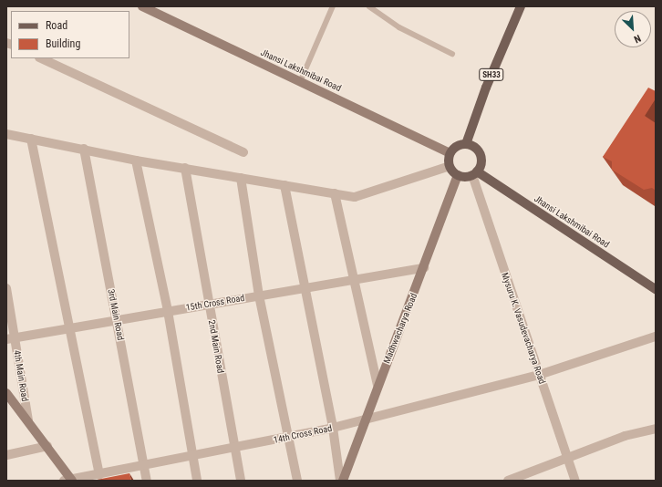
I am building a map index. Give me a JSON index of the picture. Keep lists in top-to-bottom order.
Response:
{
  "streets": {
    "main road": ["Jhansi Lakshmibai Road", "SH33"],
    "street": [
      "15th Cross Road",
      "3rd Main Road",
      "Madhwacharya Road",
      "Mysuru K. Vasudevacharya Road",
      "2nd Main Road",
      "4th Main Road",
      "14th Cross Road"
    ]
  },
  "crossings": [
    ["Jhansi Lakshmibai Road", "SH33"],
    ["Jhansi Lakshmibai Road", "Madhwacharya Road"],
    ["Jhansi Lakshmibai Road", "Mysuru K. Vasudevacharya Road"],
    ["SH33", "Madhwacharya Road"],
    ["SH33", "Mysuru K. Vasudevacharya Road"],
    ["15th Cross Road", "3rd Main Road"],
    ["15th Cross Road", "Madhwacharya Road"],
    ["15th Cross Road", "2nd Main Road"],
    ["15th Cross Road", "4th Main Road"],
    ["3rd Main Road", "14th Cross Road"],
    ["Madhwacharya Road", "Mysuru K. Vasudevacharya Road"],
    ["Madhwacharya Road", "14th Cross Road"],
    ["Mysuru K. Vasudevacharya Road", "14th Cross Road"],
    ["2nd Main Road", "14th Cross Road"]
  ],
  "legend": ["Road", "Building"],
  "north": "bottom right"
}
